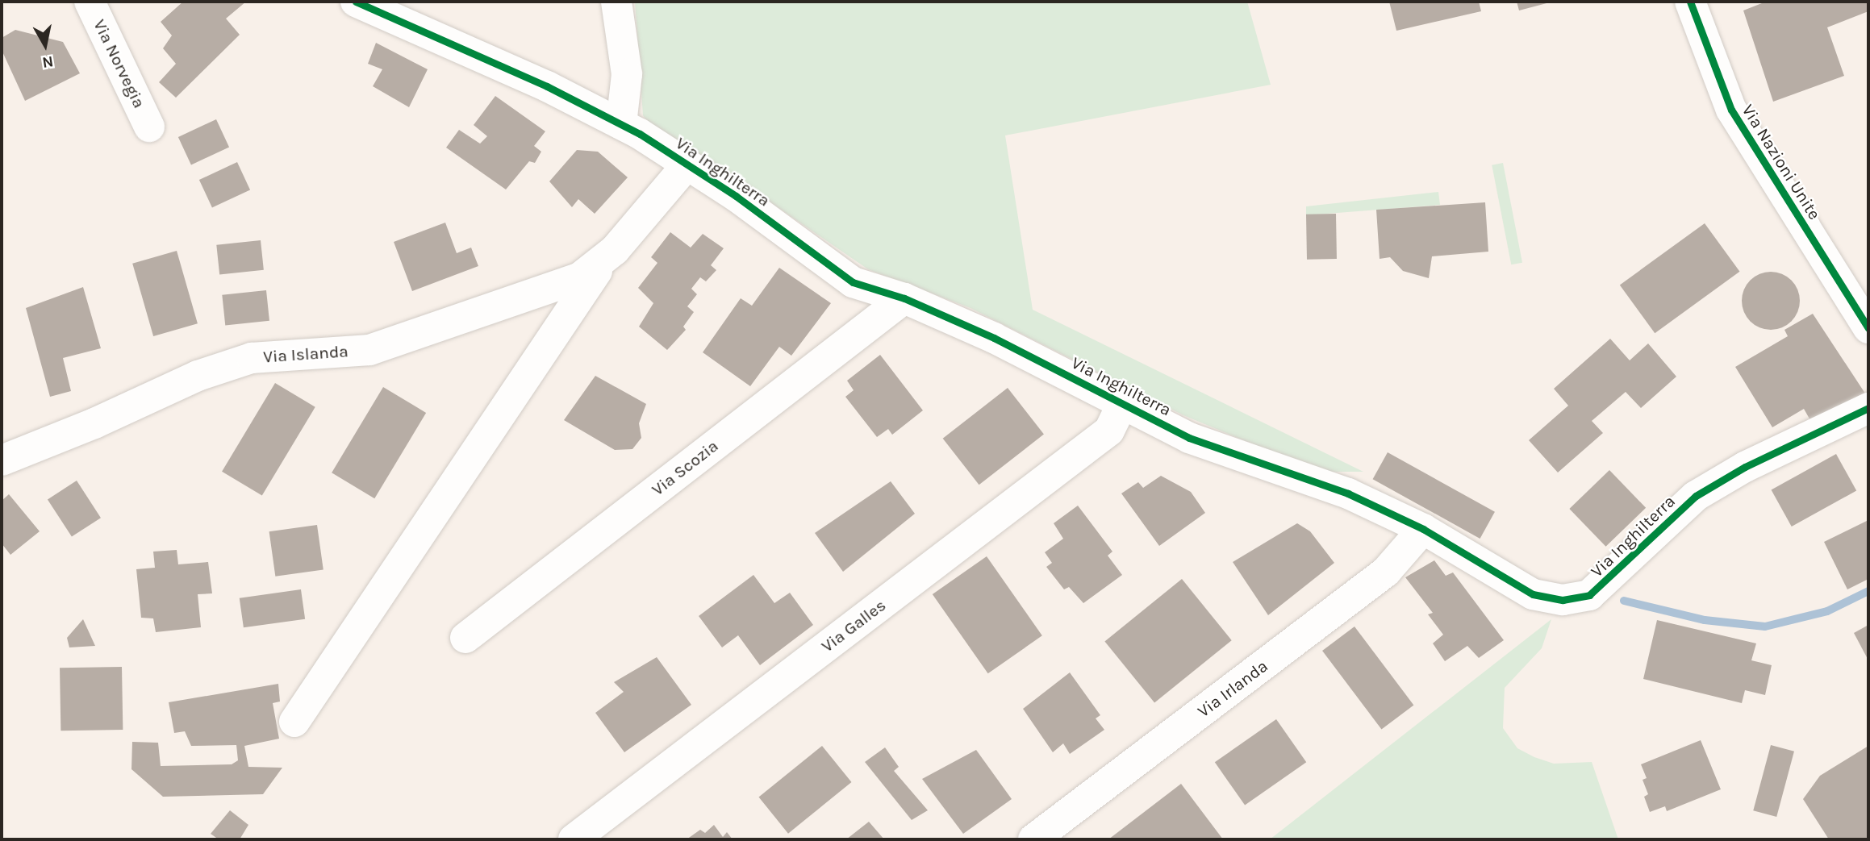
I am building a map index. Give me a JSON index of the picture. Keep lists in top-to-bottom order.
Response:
{
  "streets": {
    "street": [
      "Via Norvegia",
      "Via Nazioni Unite",
      "Via Inghilterra",
      "Via Islanda",
      "Via Scozia",
      "Via Galles",
      "Via Irlanda"
    ]
  },
  "crossings": [
    ["Via Inghilterra", "Via Islanda"],
    ["Via Inghilterra", "Via Scozia"],
    ["Via Inghilterra", "Via Galles"],
    ["Via Inghilterra", "Via Irlanda"]
  ],
  "north": "bottom"
}
